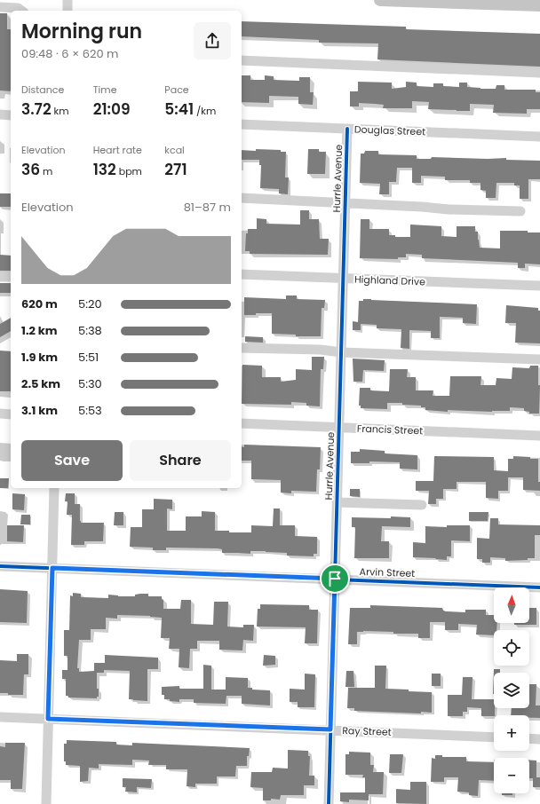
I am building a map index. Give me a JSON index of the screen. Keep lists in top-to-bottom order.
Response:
{
  "streets": {
    "street": [
      "Douglas Street",
      "Hurrle Avenue",
      "Highland Drive",
      "Francis Street",
      "Arvin Street",
      "Ray Street"
    ]
  },
  "crossings": [
    ["Douglas Street", "Hurrle Avenue"],
    ["Hurrle Avenue", "Highland Drive"],
    ["Hurrle Avenue", "Francis Street"],
    ["Hurrle Avenue", "Arvin Street"],
    ["Hurrle Avenue", "Ray Street"]
  ],
  "north": "top",
  "page": {
    "heading": ["Morning run", "09:48 · 6 × 620 m"],
    "stats": [
      ["Distance", "3.72 km"],
      ["Time", "21:09"],
      ["Pace", "5:41 /km"],
      ["Elevation", "36 m"],
      ["Heart rate", "132 bpm"],
      ["kcal", "271"]
    ],
    "chart": ["Elevation", "81–87 m"],
    "list": [
      {
        "name": "620 m",
        "note": "5:20"
      },
      {
        "name": "1.2 km",
        "note": "5:38"
      },
      {
        "name": "1.9 km",
        "note": "5:51"
      },
      {
        "name": "2.5 km",
        "note": "5:30"
      },
      {
        "name": "3.1 km",
        "note": "5:53"
      }
    ],
    "buttons": ["Save", "Share"],
    "map_buttons": ["+", "−"]
  }
}
